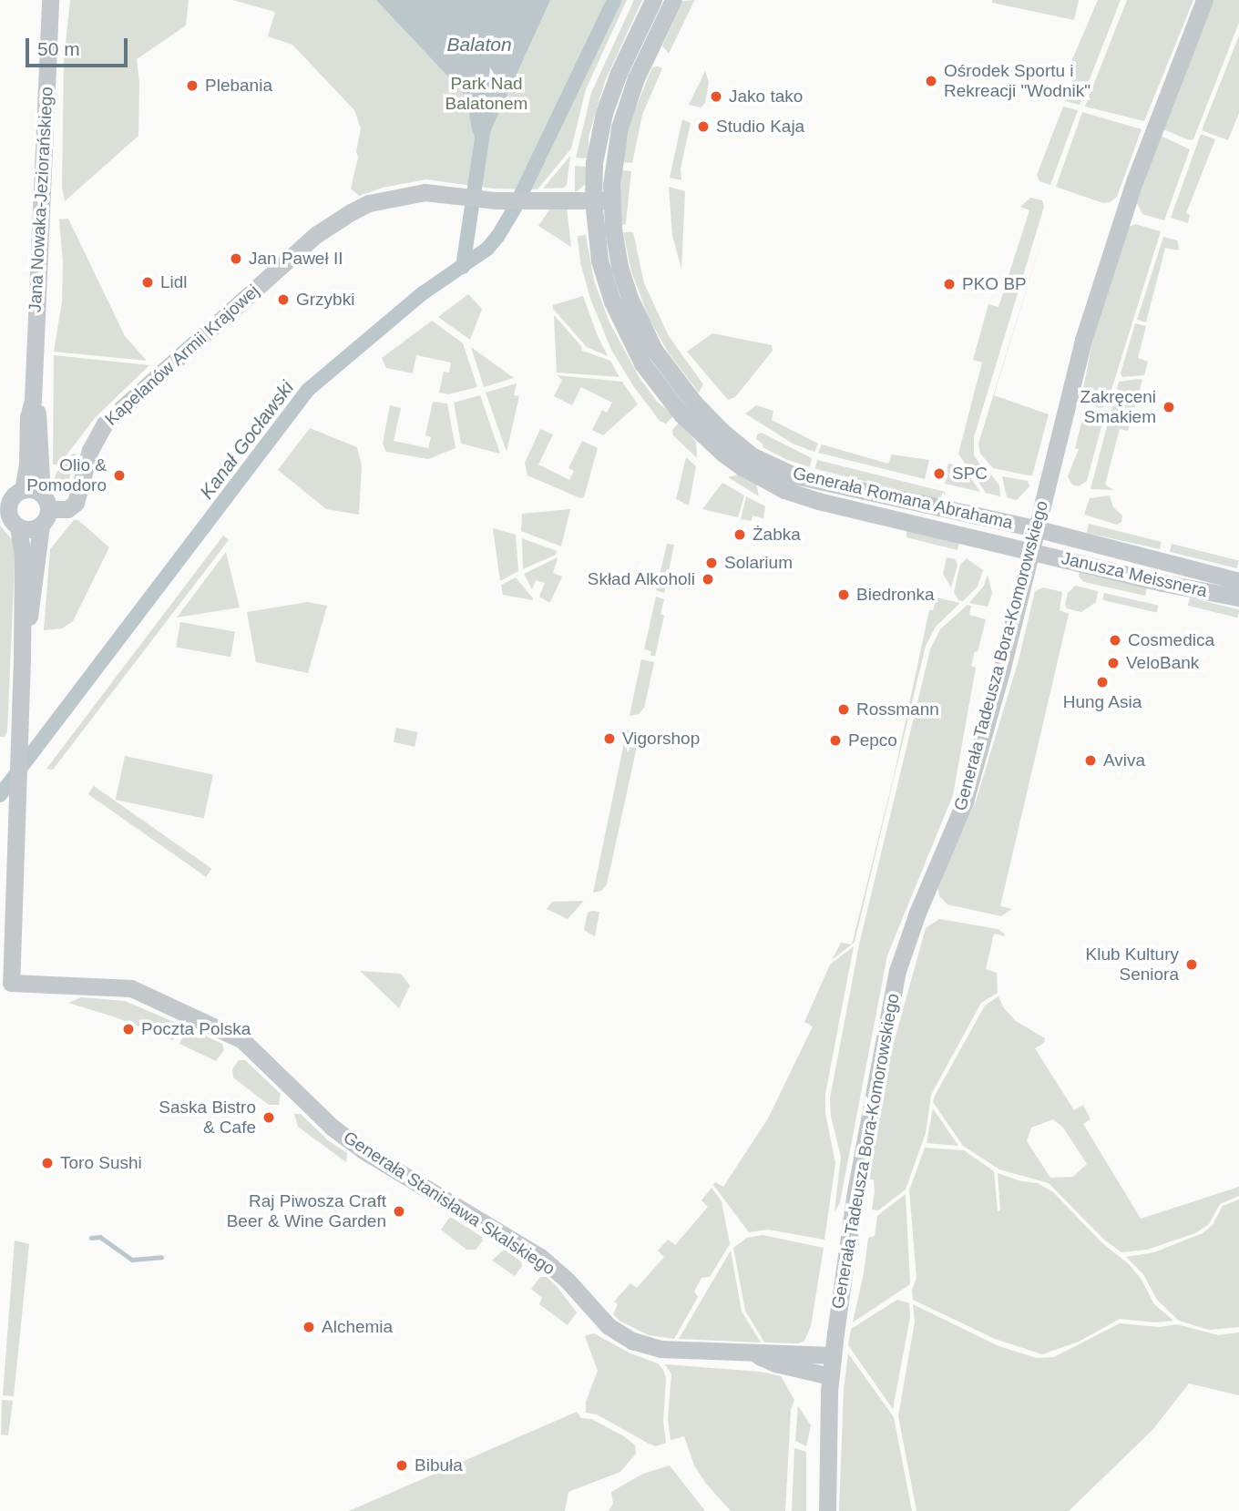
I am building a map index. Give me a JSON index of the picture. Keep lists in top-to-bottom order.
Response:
{
  "streets": {
    "street": [
      "Jana Nowaka-Jeziorańskiego",
      "Kapelanów Armii Krajowej",
      "Generała Romana Abrahama",
      "Janusza Meissnera",
      "Generała Tadeusza Bora-Komorowskiego",
      "Generała Stanisława Skalskiego"
    ]
  },
  "crossings": [
    ["Jana Nowaka-Jeziorańskiego", "Kapelanów Armii Krajowej"],
    ["Jana Nowaka-Jeziorańskiego", "Generała Stanisława Skalskiego"],
    ["Kapelanów Armii Krajowej", "Generała Romana Abrahama"],
    ["Generała Romana Abrahama", "Janusza Meissnera"],
    ["Generała Romana Abrahama", "Generała Tadeusza Bora-Komorowskiego"],
    ["Janusza Meissnera", "Generała Tadeusza Bora-Komorowskiego"],
    ["Generała Tadeusza Bora-Komorowskiego", "Generała Stanisława Skalskiego"]
  ],
  "water": ["Balaton", "Kanał Gocławski"],
  "parks": ["Park Nad Balatonem"],
  "places": [
    "Ośrodek Sportu i Rekreacji \"Wodnik\"",
    "Plebania",
    "Jako tako",
    "Studio Kaja",
    "Jan Paweł II",
    "Lidl",
    "PKO BP",
    "Grzybki",
    "Zakręceni Smakiem",
    "SPC",
    "Olio & Pomodoro",
    "Żabka",
    "Solarium",
    "Skład Alkoholi",
    "Biedronka",
    "Cosmedica",
    "VeloBank",
    "Hung Asia",
    "Rossmann",
    "Vigorshop",
    "Pepco",
    "Aviva",
    "Klub Kultury Seniora",
    "Poczta Polska",
    "Saska Bistro & Cafe",
    "Toro Sushi",
    "Raj Piwosza Craft Beer & Wine Garden",
    "Alchemia",
    "Bibuła"
  ],
  "scale_bar": "50 m"
}
